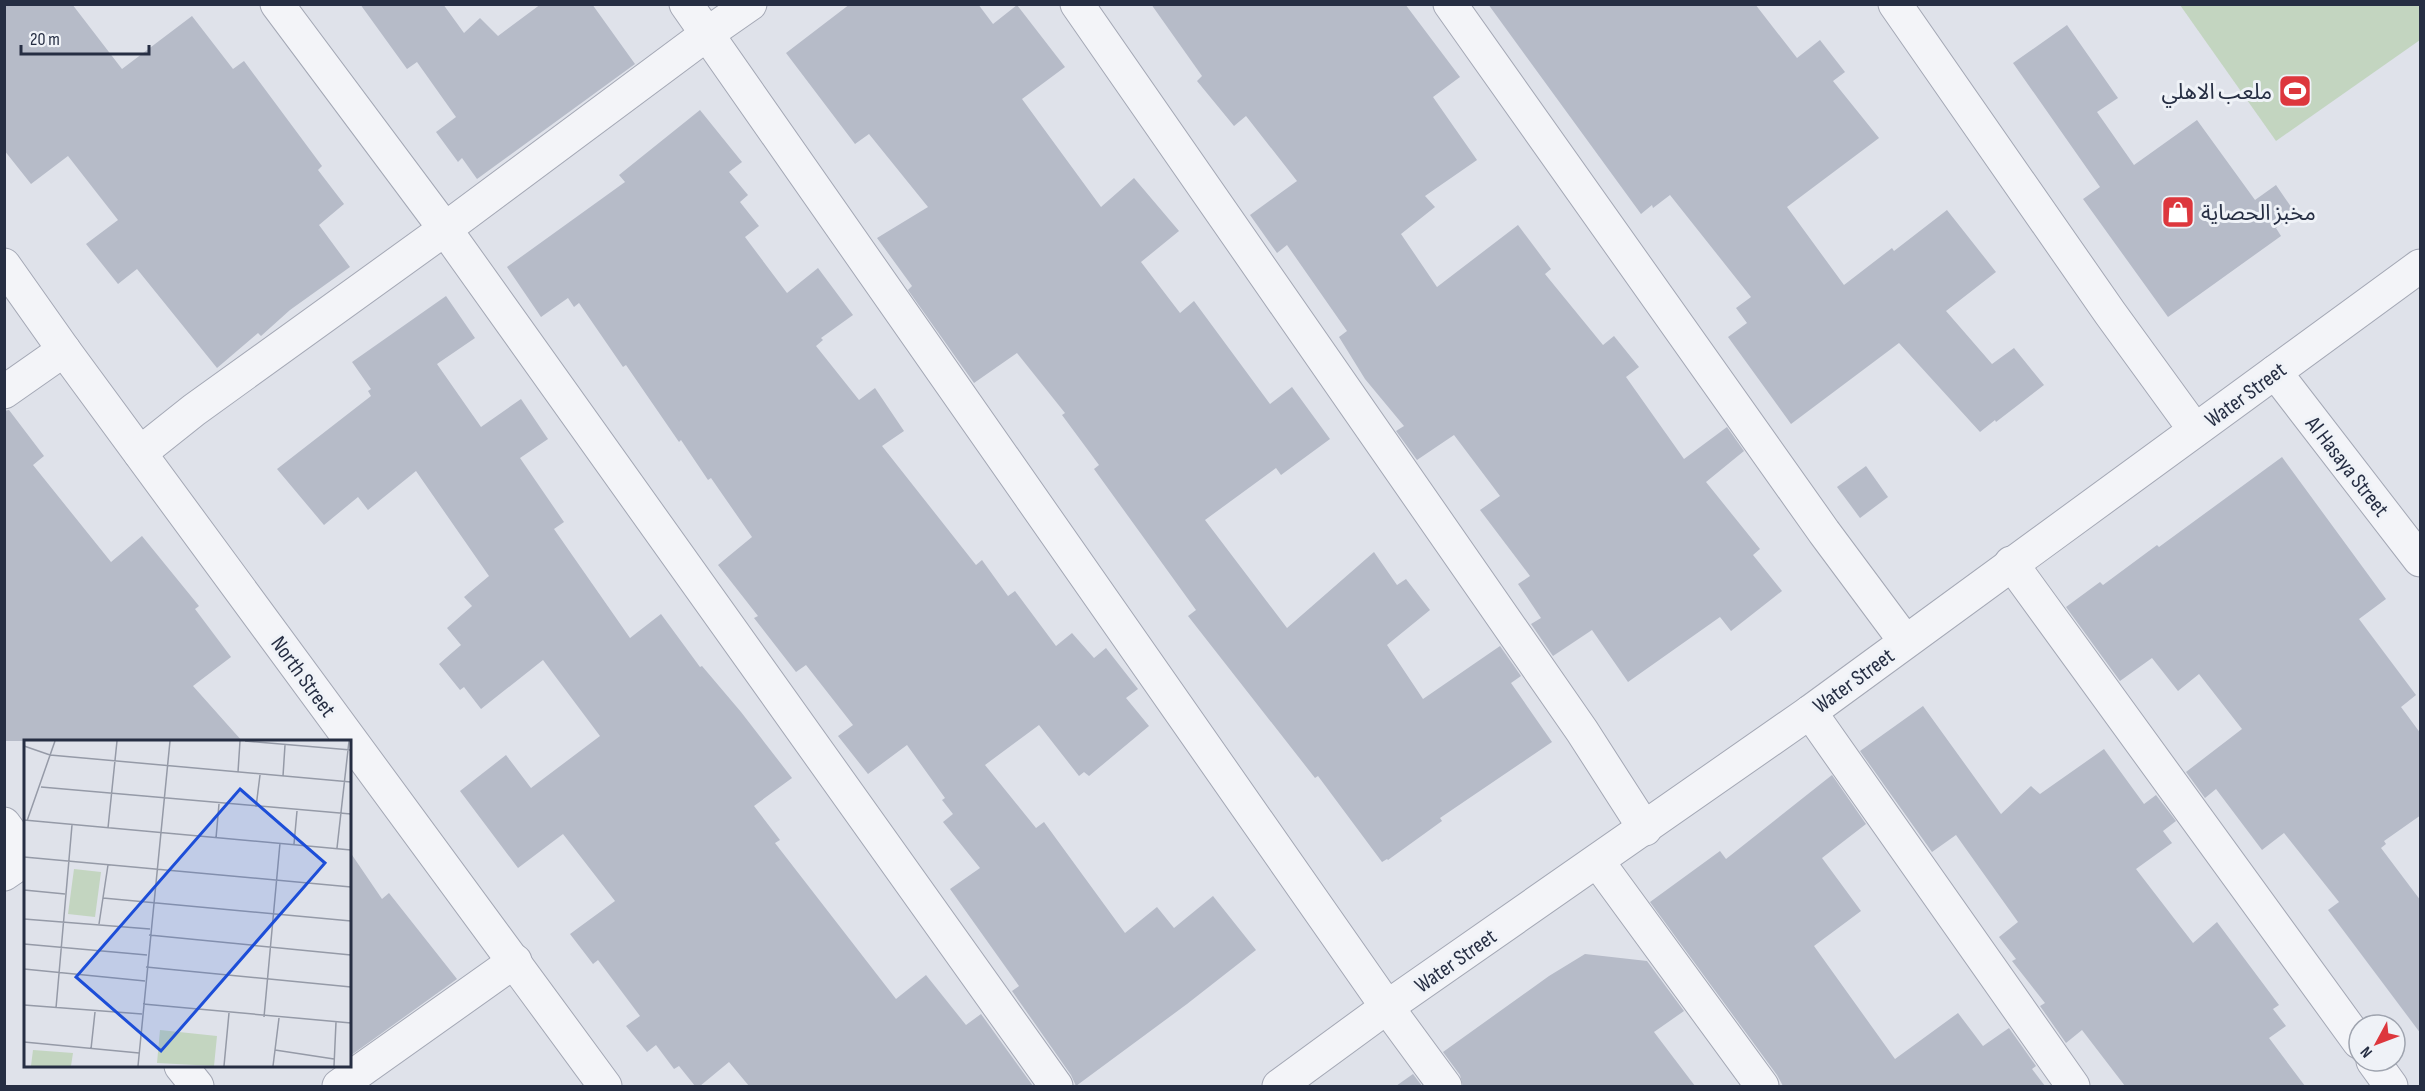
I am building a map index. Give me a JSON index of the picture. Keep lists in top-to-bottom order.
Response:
{
  "streets": {
    "street": ["Water Street", "Al Hasaya Street", "North Street"]
  },
  "crossings": [
    ["Water Street", "Al Hasaya Street"]
  ],
  "places": {
    "sports": ["ملعب الاهلي"],
    "shop": ["مخبز الحصاية"]
  },
  "scale_bar": "20 m",
  "north": "bottom left"
}
